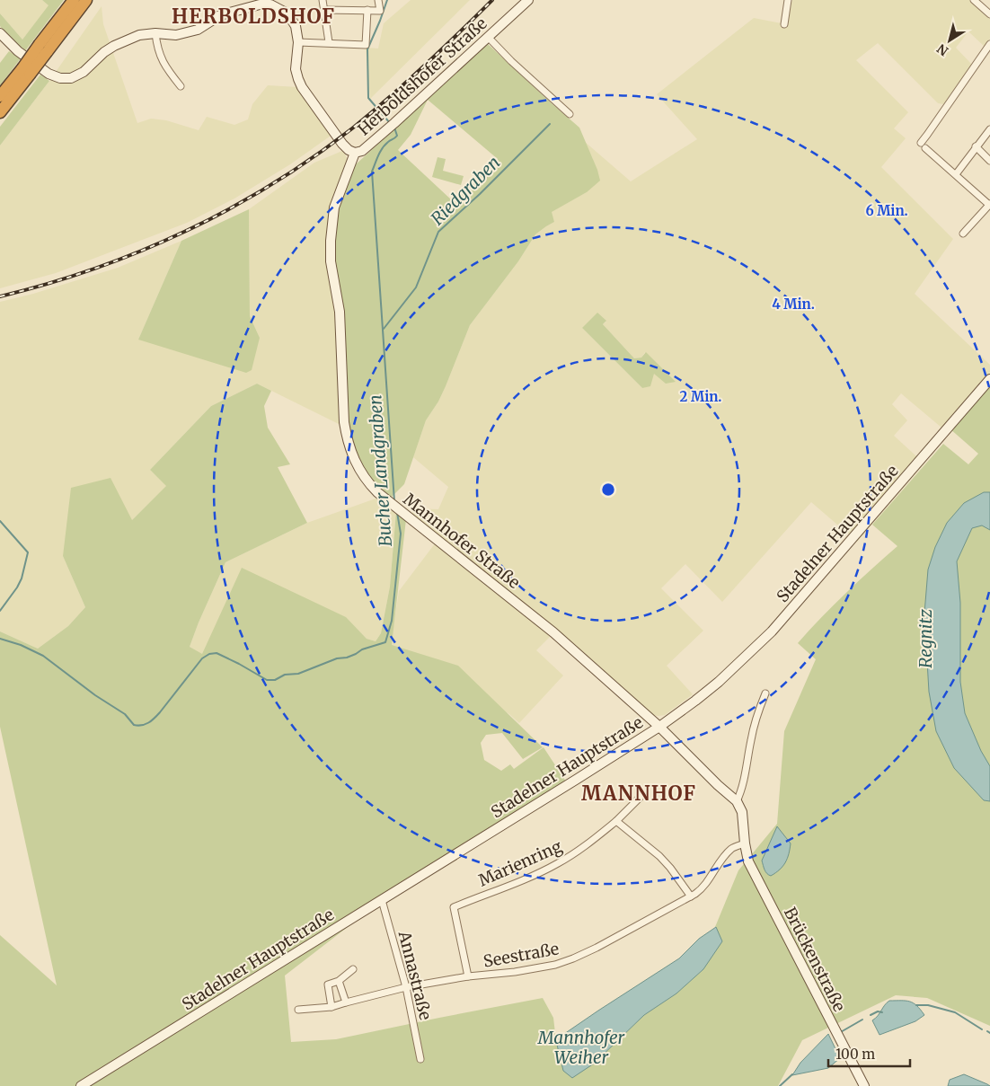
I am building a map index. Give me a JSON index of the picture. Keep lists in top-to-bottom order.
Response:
{
  "streets": {
    "main road": [
      "Herboldshofer Straße",
      "Stadelner Hauptstraße",
      "Mannhofer Straße",
      "Brückenstraße"
    ],
    "street": ["Marienring", "Seestraße", "Annastraße"]
  },
  "crossings": [
    ["Herboldshofer Straße", "Mannhofer Straße"],
    ["Stadelner Hauptstraße", "Mannhofer Straße"],
    ["Stadelner Hauptstraße", "Annastraße"],
    ["Marienring", "Seestraße"],
    ["Seestraße", "Brückenstraße"],
    ["Seestraße", "Annastraße"]
  ],
  "districts": ["HERBOLDSHOF", "MANNHOF"],
  "water": [
    "Riedgraben",
    "Bucher Landgraben",
    "Regnitz",
    "Mannhofer Weiher"
  ],
  "scale_bar": "100 m",
  "north": "bottom left",
  "rings": ["6 Min.", "4 Min.", "2 Min."]
}
